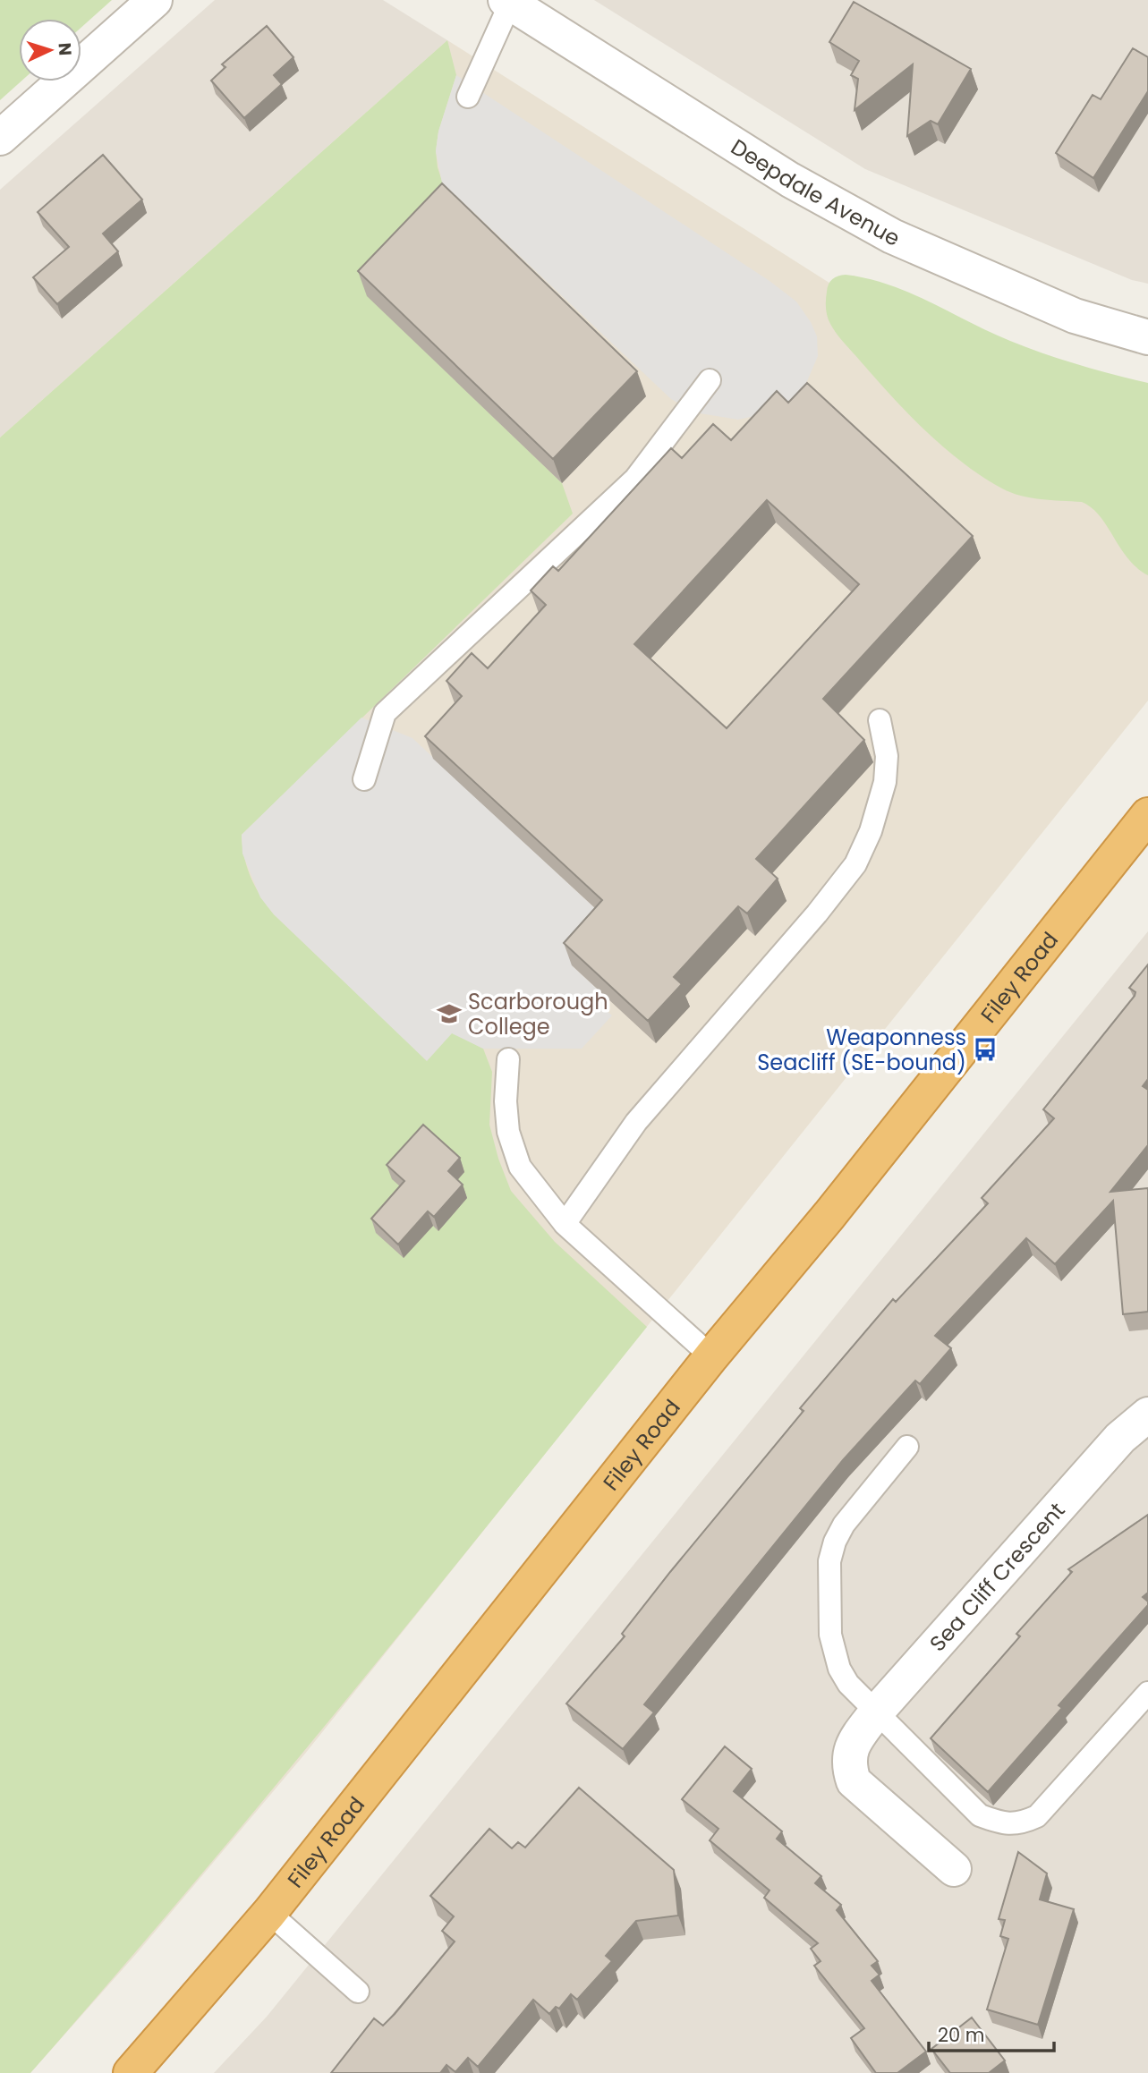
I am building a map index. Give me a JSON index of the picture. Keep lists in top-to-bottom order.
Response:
{
  "streets": {
    "highway": ["Filey Road"],
    "street": ["Deepdale Avenue", "Sea Cliff Crescent"]
  },
  "places": {
    "school or university": ["Scarborough College"],
    "bus stop": ["Weaponness Seacliff (SE-bound)"]
  },
  "scale_bar": "20 m",
  "north": "right"
}
